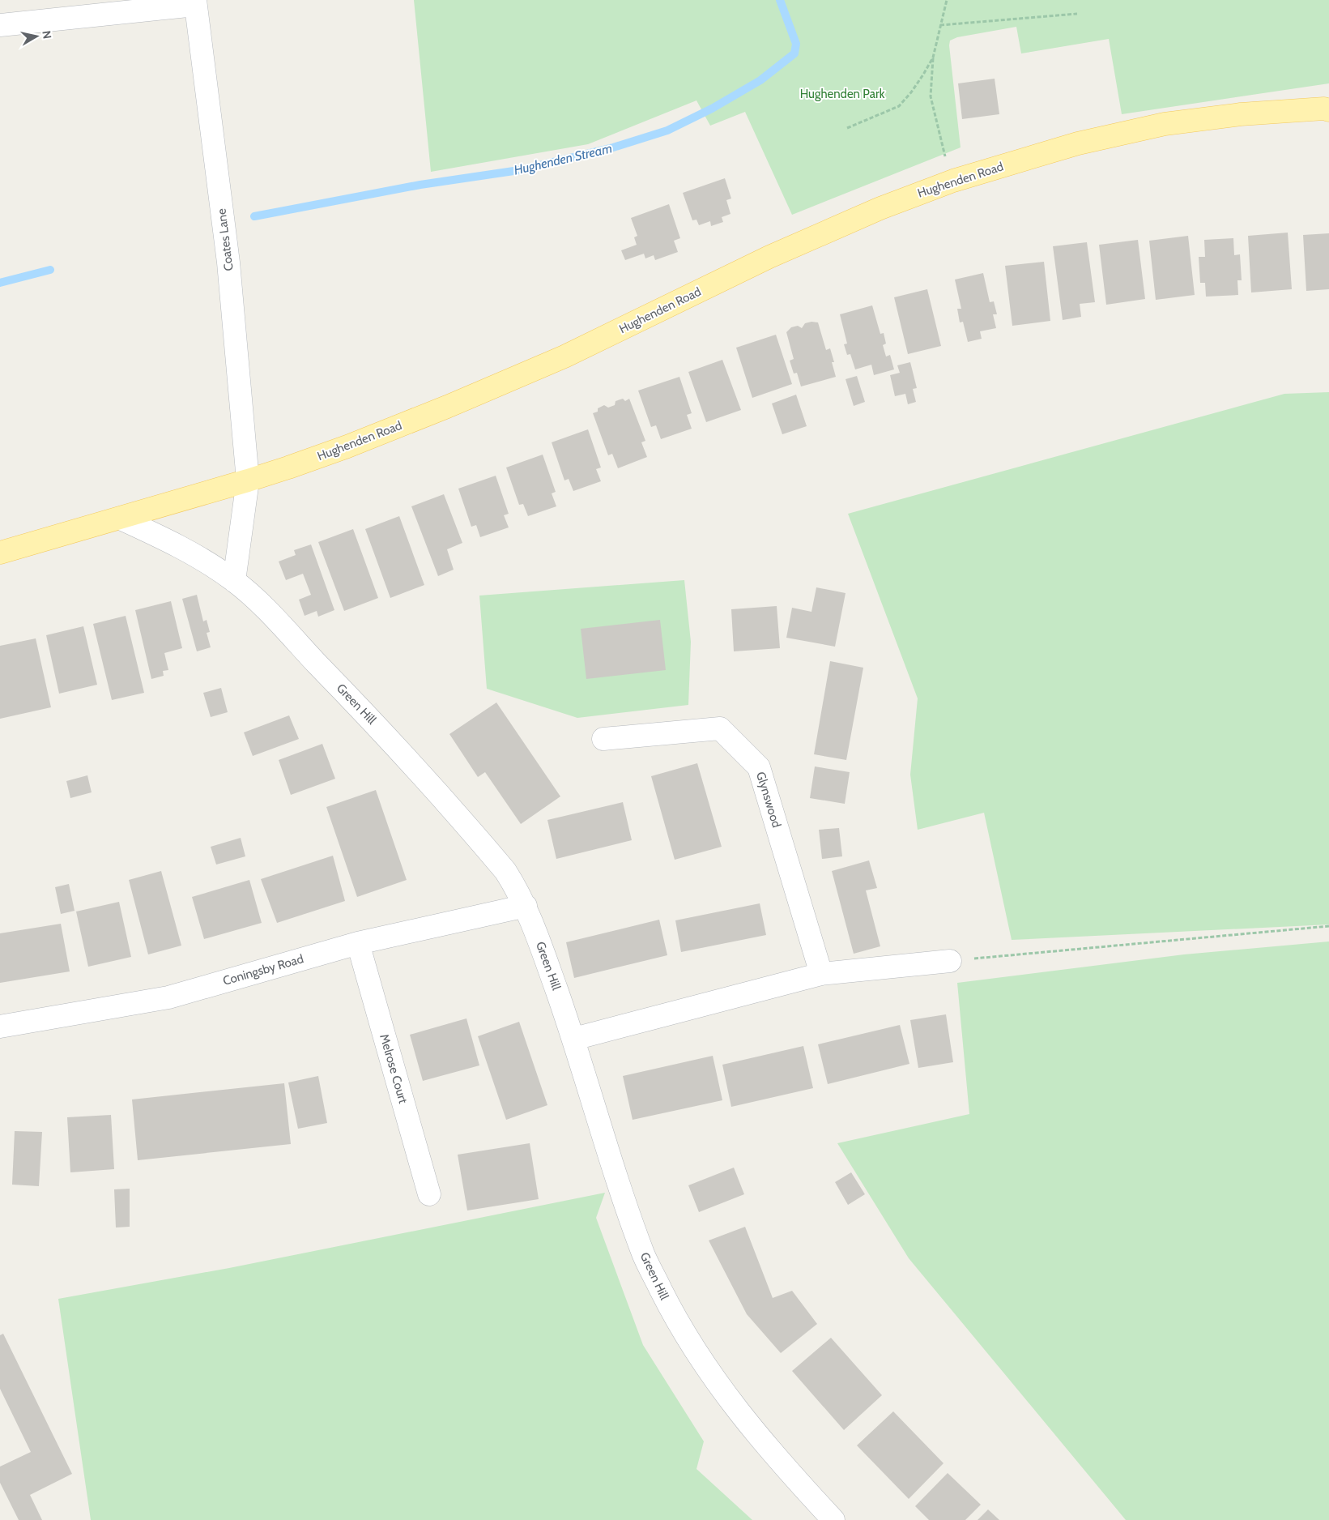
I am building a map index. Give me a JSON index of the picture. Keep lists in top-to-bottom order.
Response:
{
  "streets": {
    "main road": ["Hughenden Road"],
    "street": [
      "Coates Lane",
      "Green Hill",
      "Glynswood",
      "Coningsby Road",
      "Melrose Court"
    ]
  },
  "crossings": [
    ["Hughenden Road", "Coates Lane"],
    ["Hughenden Road", "Green Hill"],
    ["Coates Lane", "Green Hill"],
    ["Green Hill", "Coningsby Road"],
    ["Coningsby Road", "Melrose Court"]
  ],
  "water": ["Hughenden Stream"],
  "parks": ["Hughenden Park"],
  "north": "right"
}
